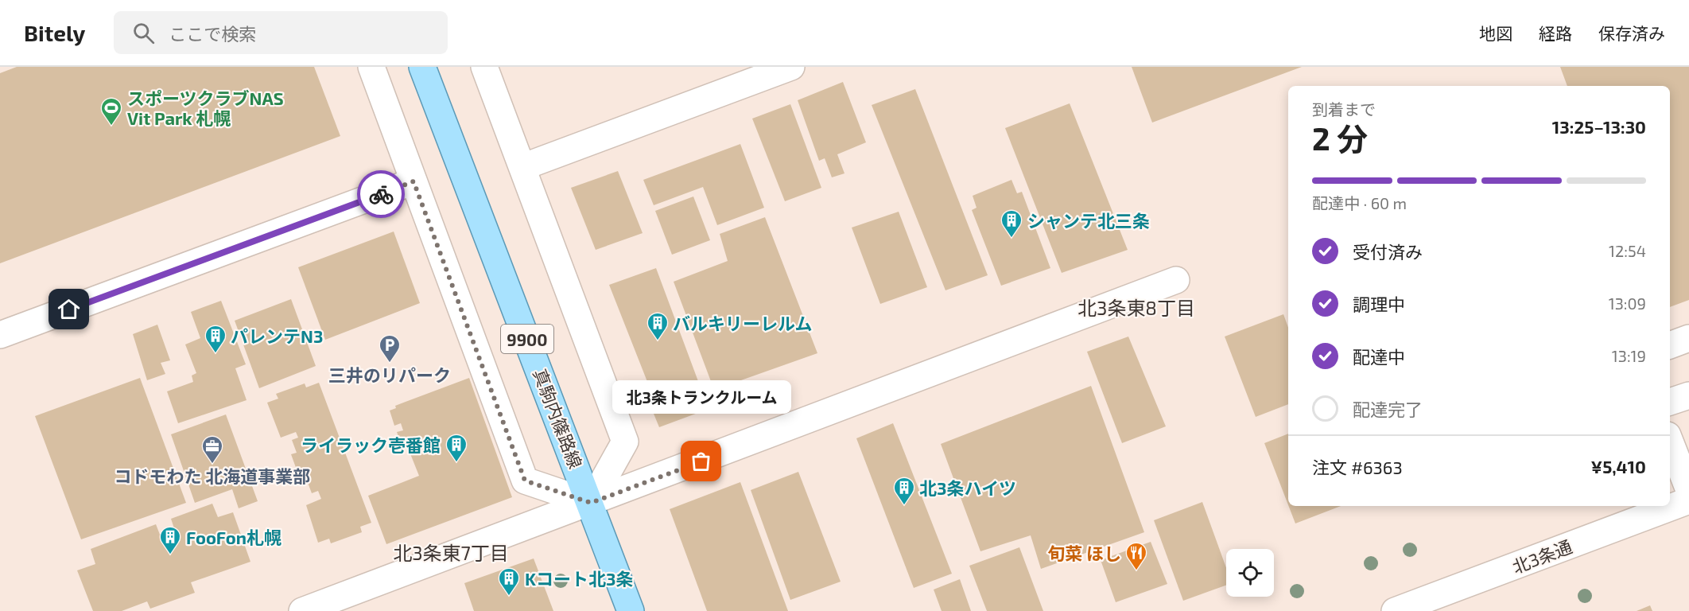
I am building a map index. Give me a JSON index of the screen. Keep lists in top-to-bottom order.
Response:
{
  "streets": {
    "main road": ["9900", "真駒内篠路線"],
    "street": ["北3条通"]
  },
  "districts": ["北3条東8丁目", "北3条東7丁目"],
  "places": {
    "sports": ["スポーツクラブNAS Vit Park 札幌"],
    "building": [
      "シャンテ北三条",
      "バルキリーレルム",
      "パレンテN3",
      "ライラック壱番館",
      "北3条ハイツ",
      "FooFon札幌",
      "Kコート北3条"
    ],
    "parking": ["三井のリパーク"],
    "other": ["北3条トランクルーム"],
    "office": ["コドモわた 北海道事業部"],
    "restaurant": ["旬菜 ほし"]
  },
  "page": {
    "header": "Bitely",
    "search": "ここで検索",
    "nav": ["地図", "経路", "保存済み"],
    "heading": ["2 分", "到着まで", "13:25–13:30"],
    "panel": ["注文 #6363", "¥5,410"],
    "bar": "配達中 · 60 m",
    "list": [
      ["受付済み", "12:54"],
      ["調理中", "13:09"],
      ["配達中", "13:19"],
      "配達完了"
    ],
    "bubble": "北3条トランクルーム"
  }
}
